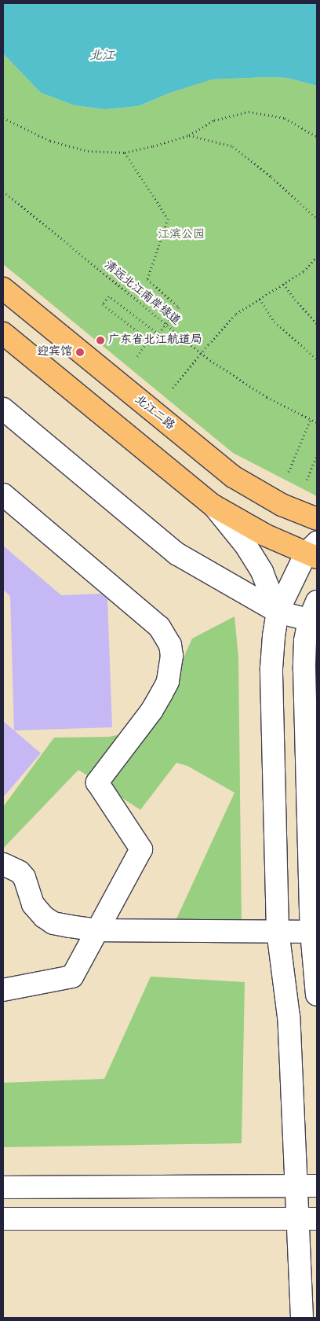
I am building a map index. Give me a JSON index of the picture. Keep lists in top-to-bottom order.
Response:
{
  "streets": {
    "main road": ["北江二路"],
    "path": ["清远北江南岸绿道"]
  },
  "water": ["北江"],
  "parks": ["江滨公园"],
  "places": ["广东省北江航道局", "迎宾馆"]
}
